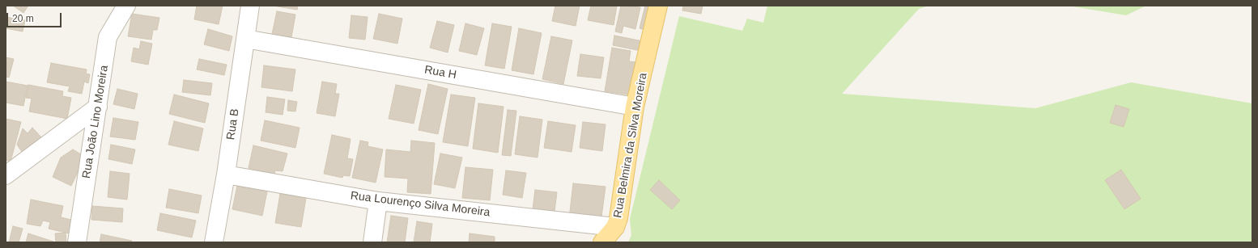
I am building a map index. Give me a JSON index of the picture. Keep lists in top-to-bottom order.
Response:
{
  "streets": {
    "main road": ["Rua Belmira da Silva Moreira"],
    "street": [
      "Rua H",
      "Rua João Lino Moreira",
      "Rua B",
      "Rua Lourenço Silva Moreira"
    ]
  },
  "crossings": [
    ["Rua H", "Rua B"],
    ["Rua H", "Rua Belmira da Silva Moreira"],
    ["Rua B", "Rua Lourenço Silva Moreira"],
    ["Rua Belmira da Silva Moreira", "Rua Lourenço Silva Moreira"]
  ],
  "scale_bar": "20 m"
}
